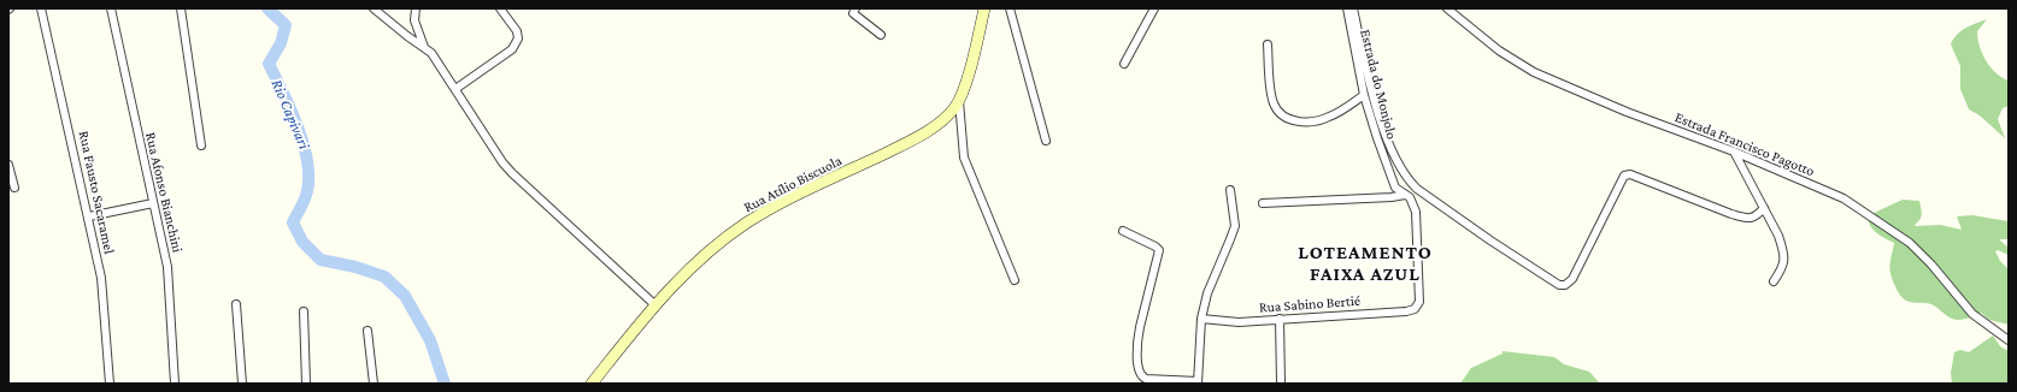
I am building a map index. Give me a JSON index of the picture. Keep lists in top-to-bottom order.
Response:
{
  "streets": {
    "street": [
      "Estrada do Monjolo",
      "Estrada Francisco Pagotto",
      "Rua Atílio Biscuola",
      "Rua Fausto Sacaramel",
      "Rua Afonso Bianchini",
      "Rua Sabino Bertié"
    ]
  },
  "crossings": [
    ["Estrada do Monjolo", "Rua Sabino Bertié"]
  ],
  "districts": ["LOTEAMENTO FAIXA AZUL"],
  "water": ["Rio Capivari"]
}
